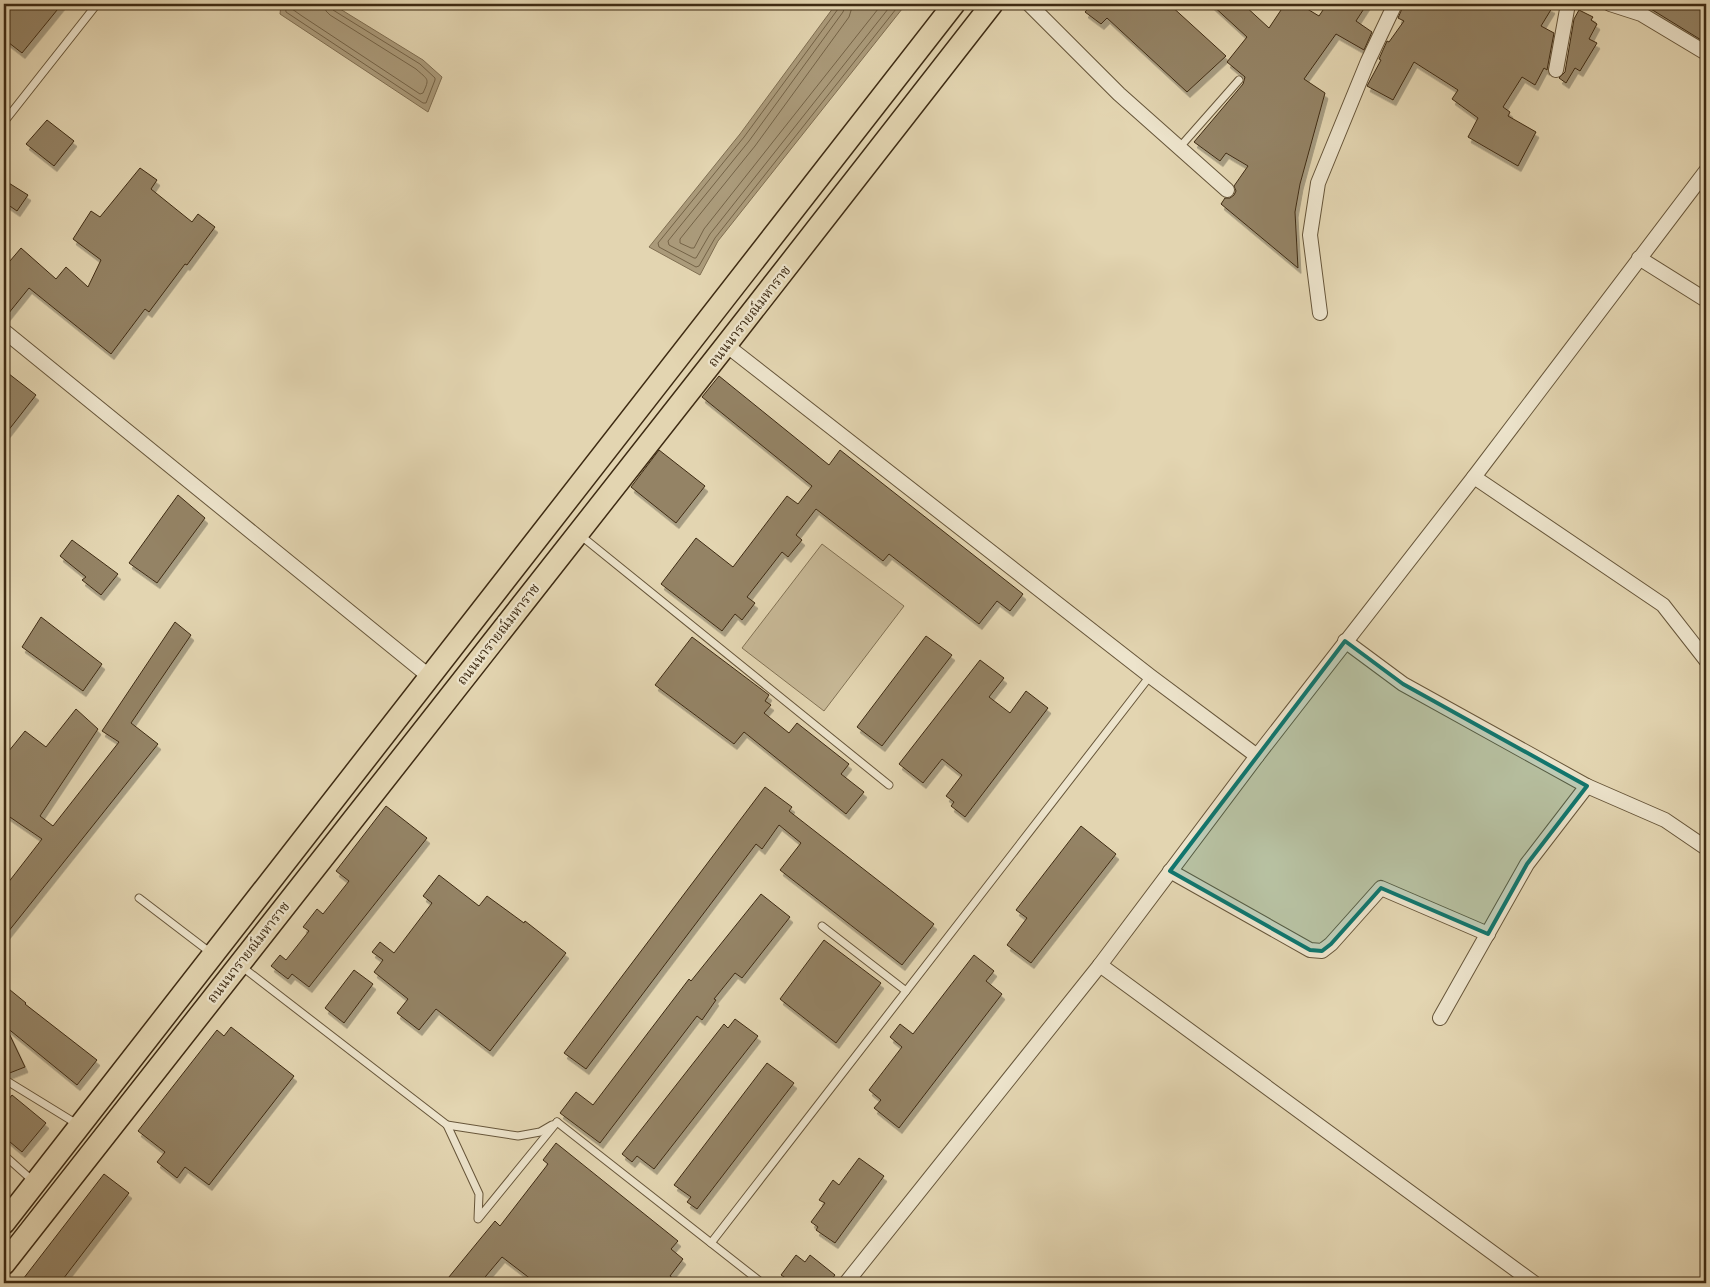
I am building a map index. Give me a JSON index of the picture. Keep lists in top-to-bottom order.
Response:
{
  "streets": {
    "main road": ["ถนนนารายณ์มหาราช"]
  }
}
